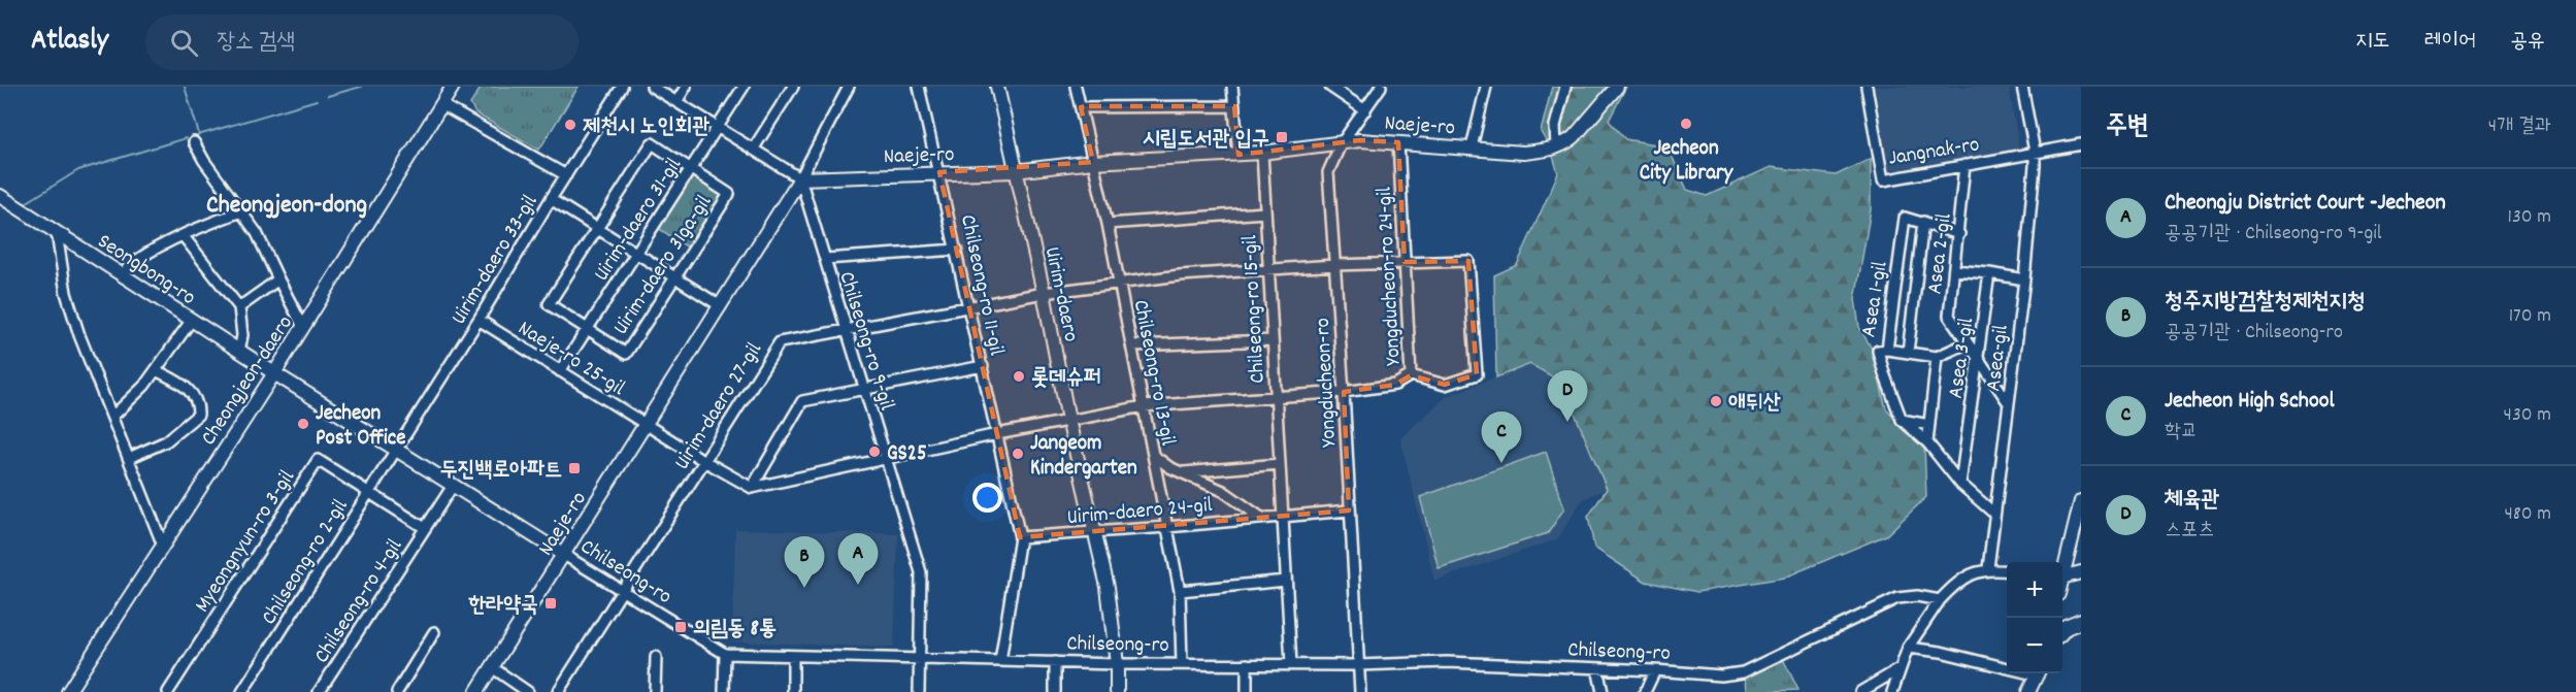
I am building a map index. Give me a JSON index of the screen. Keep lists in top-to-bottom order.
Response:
{
  "streets": {
    "street": [
      "Naeje-ro",
      "Jangnak-ro",
      "Uirim-daero 31-gil",
      "Asea 2-gil",
      "Uirim-daero 33-gil",
      "Uirim-daero 31ga-gil",
      "Seongbong-ro",
      "Yongducheon-ro 24-gil",
      "Chilseong-ro 11-gil",
      "Uirim-daero",
      "Asea 1-gil",
      "Chilseong-ro 15-gil",
      "Chilseong-ro 9-gil",
      "Naeje-ro 25-gil",
      "Asea 3-gil",
      "Asea-gil",
      "Chilseong-ro 13-gil",
      "Cheongjeon-daero",
      "Yongducheon-ro",
      "Uirim-daero 27-gil",
      "Uirim-daero 24-gil",
      "Myeongnyun-ro 3-gil",
      "Chilseong-ro 2-gil",
      "Chilseong-ro",
      "Chilseong-ro 4-gil"
    ]
  },
  "crossings": [
    ["Naeje-ro", "Yongducheon-ro 24-gil"],
    ["Naeje-ro", "Chilseong-ro 11-gil"],
    ["Naeje-ro", "Uirim-daero"],
    ["Naeje-ro", "Chilseong-ro 15-gil"],
    ["Naeje-ro", "Chilseong-ro 9-gil"],
    ["Naeje-ro", "Naeje-ro 25-gil"],
    ["Naeje-ro", "Chilseong-ro 13-gil"],
    ["Naeje-ro", "Yongducheon-ro"],
    ["Naeje-ro", "Chilseong-ro"],
    ["Jangnak-ro", "Asea 2-gil"],
    ["Jangnak-ro", "Asea-gil"],
    ["Uirim-daero 31-gil", "Uirim-daero 31ga-gil"],
    ["Uirim-daero 31-gil", "Naeje-ro 25-gil"],
    ["Asea 2-gil", "Asea 3-gil"],
    ["Asea 2-gil", "Asea-gil"],
    ["Uirim-daero 33-gil", "Naeje-ro 25-gil"],
    ["Uirim-daero 33-gil", "Chilseong-ro 2-gil"],
    ["Uirim-daero 33-gil", "Chilseong-ro"],
    ["Seongbong-ro", "Cheongjeon-daero"],
    ["Seongbong-ro", "Chilseong-ro"],
    ["Yongducheon-ro 24-gil", "Chilseong-ro 11-gil"],
    ["Yongducheon-ro 24-gil", "Uirim-daero"],
    ["Yongducheon-ro 24-gil", "Chilseong-ro 15-gil"],
    ["Yongducheon-ro 24-gil", "Chilseong-ro 9-gil"],
    ["Yongducheon-ro 24-gil", "Naeje-ro 25-gil"],
    ["Yongducheon-ro 24-gil", "Chilseong-ro 13-gil"],
    ["Yongducheon-ro 24-gil", "Yongducheon-ro"],
    ["Yongducheon-ro 24-gil", "Uirim-daero 27-gil"],
    ["Chilseong-ro 11-gil", "Uirim-daero 27-gil"],
    ["Chilseong-ro 11-gil", "Uirim-daero 24-gil"],
    ["Chilseong-ro 11-gil", "Chilseong-ro"],
    ["Uirim-daero", "Uirim-daero 27-gil"],
    ["Uirim-daero", "Uirim-daero 24-gil"],
    ["Uirim-daero", "Chilseong-ro"],
    ["Chilseong-ro 15-gil", "Uirim-daero 27-gil"],
    ["Chilseong-ro 15-gil", "Uirim-daero 24-gil"],
    ["Chilseong-ro 15-gil", "Chilseong-ro"],
    ["Chilseong-ro 9-gil", "Uirim-daero 27-gil"],
    ["Chilseong-ro 9-gil", "Chilseong-ro"],
    ["Naeje-ro 25-gil", "Uirim-daero 27-gil"],
    ["Chilseong-ro 13-gil", "Uirim-daero 27-gil"],
    ["Chilseong-ro 13-gil", "Uirim-daero 24-gil"],
    ["Chilseong-ro 13-gil", "Chilseong-ro"],
    ["Cheongjeon-daero", "Chilseong-ro"],
    ["Yongducheon-ro", "Uirim-daero 27-gil"],
    ["Yongducheon-ro", "Uirim-daero 24-gil"],
    ["Yongducheon-ro", "Chilseong-ro"],
    ["Uirim-daero 27-gil", "Chilseong-ro"],
    ["Myeongnyun-ro 3-gil", "Chilseong-ro 2-gil"],
    ["Myeongnyun-ro 3-gil", "Chilseong-ro 4-gil"],
    ["Chilseong-ro 2-gil", "Chilseong-ro"],
    ["Chilseong-ro 2-gil", "Chilseong-ro 4-gil"],
    ["Chilseong-ro", "Chilseong-ro 4-gil"]
  ],
  "districts": ["Cheongjeon-dong"],
  "places": {
    "other": [
      "Jecheon City Library",
      "제천시 노인회관",
      "롯데슈퍼",
      "애뒤산",
      "Jecheon Post Office",
      "GS25",
      "Jangeom Kindergarten"
    ],
    "transit": [
      "시립도서관 입구",
      "두진백로아파트",
      "한라약국",
      "의림동 8통"
    ]
  },
  "page": {
    "header": "Atlasly",
    "search": "장소 검색",
    "nav": ["지도", "레이어", "공유"],
    "heading": ["주변", "4개 결과"],
    "list": [
      {
        "mark": "A",
        "name": "Cheongju District Court -Jecheon",
        "note": "공공기관 · Chilseong-ro 9-gil",
        "value": "130 m"
      },
      {
        "mark": "B",
        "name": "청주지방검찰청제천지청",
        "note": "공공기관 · Chilseong-ro",
        "value": "170 m"
      },
      {
        "mark": "C",
        "name": "Jecheon High School",
        "note": "학교",
        "value": "430 m"
      },
      {
        "mark": "D",
        "name": "체육관",
        "note": "스포츠",
        "value": "480 m"
      }
    ],
    "pins": [
      "D",
      "C",
      "A",
      "B"
    ],
    "map_buttons": ["+", "−"]
  }
}
